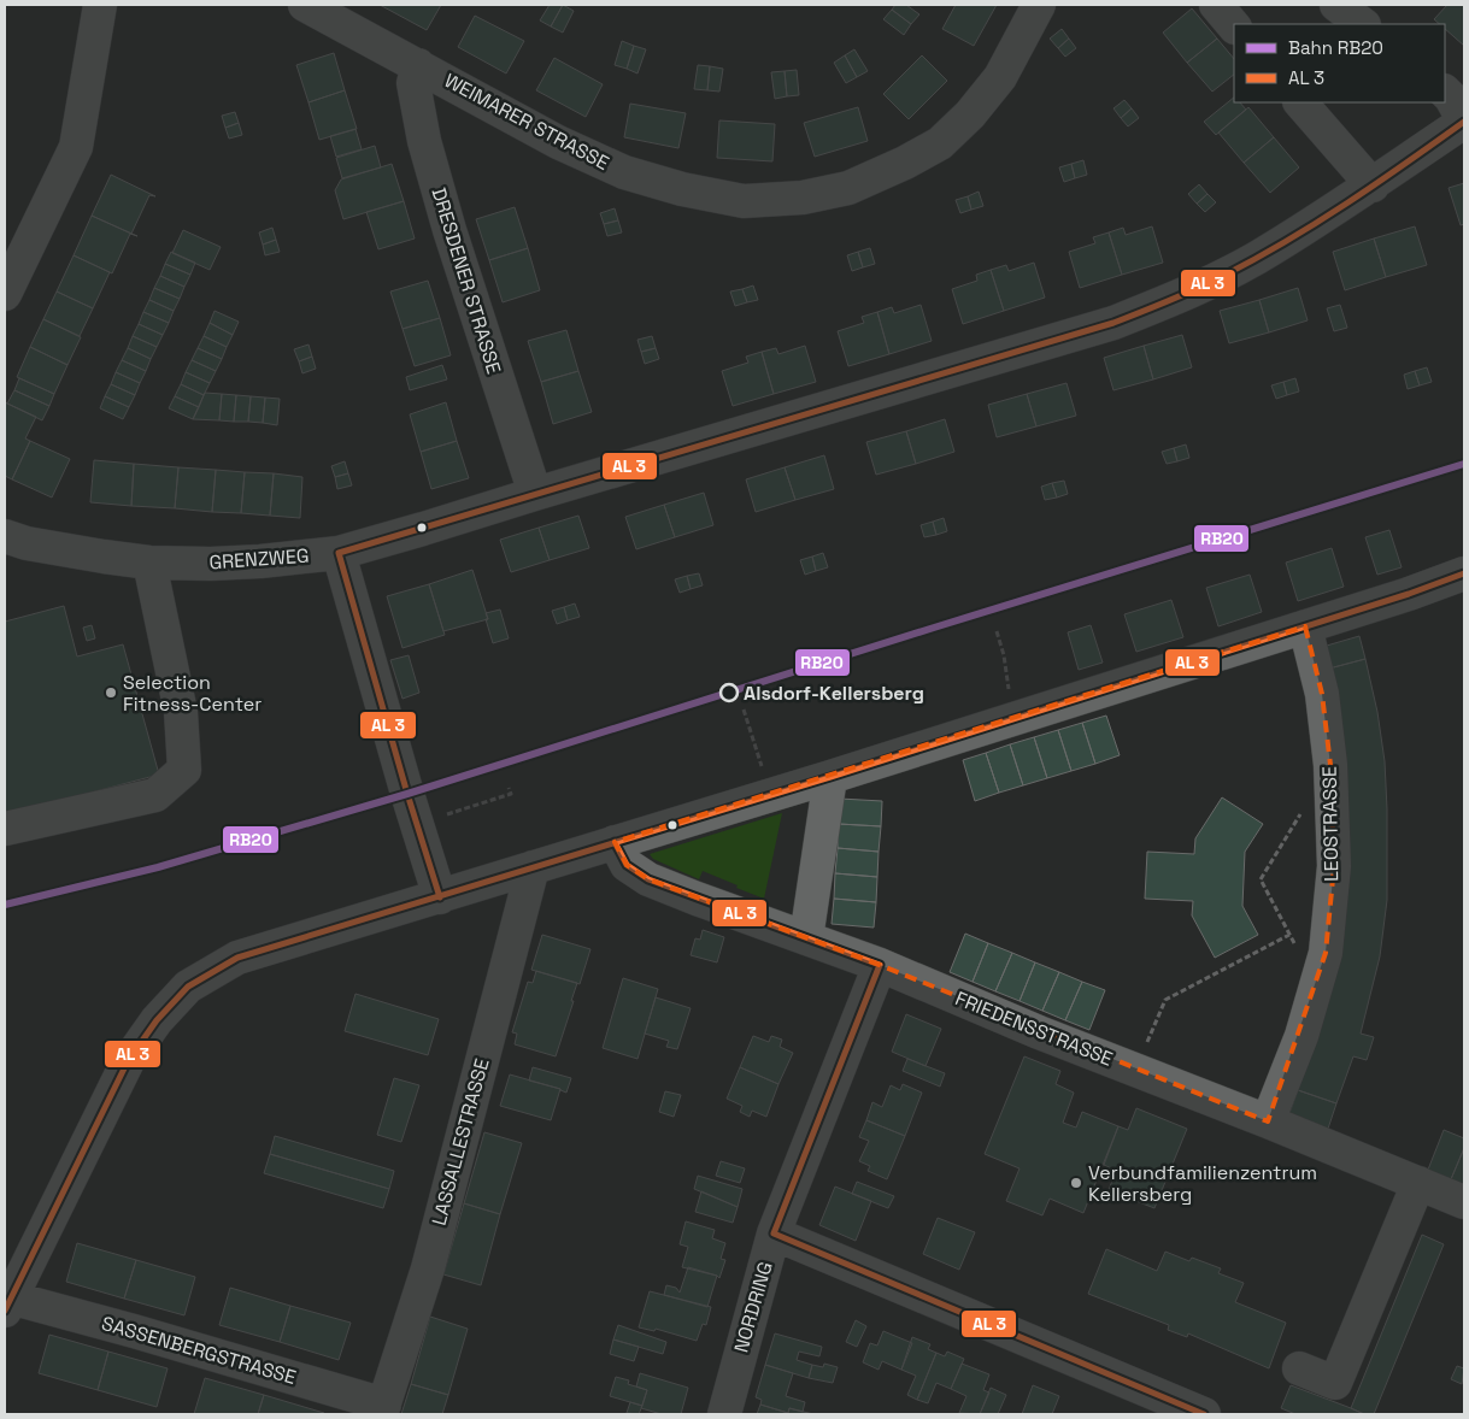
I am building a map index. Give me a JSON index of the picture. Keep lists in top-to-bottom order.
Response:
{
  "streets": {
    "street": [
      "WEIMARER STRASSE",
      "DRESDENER STRASSE",
      "GRENZWEG",
      "LEOSTRASSE",
      "FRIEDENSSTRASSE",
      "LASSALLESTRASSE",
      "NORDRING",
      "SASSENBERGSTRASSE"
    ]
  },
  "crossings": [
    ["WEIMARER STRASSE", "DRESDENER STRASSE"],
    ["DRESDENER STRASSE", "GRENZWEG"],
    ["LEOSTRASSE", "FRIEDENSSTRASSE"],
    ["FRIEDENSSTRASSE", "NORDRING"],
    ["LASSALLESTRASSE", "SASSENBERGSTRASSE"]
  ],
  "places": ["Selection Fitness-Center", "Alsdorf-Kellersberg", "Verbundfamilienzentrum Kellersberg"],
  "lines": ["rail line RB20"],
  "legend": ["Bahn RB20", "AL 3"]
}
